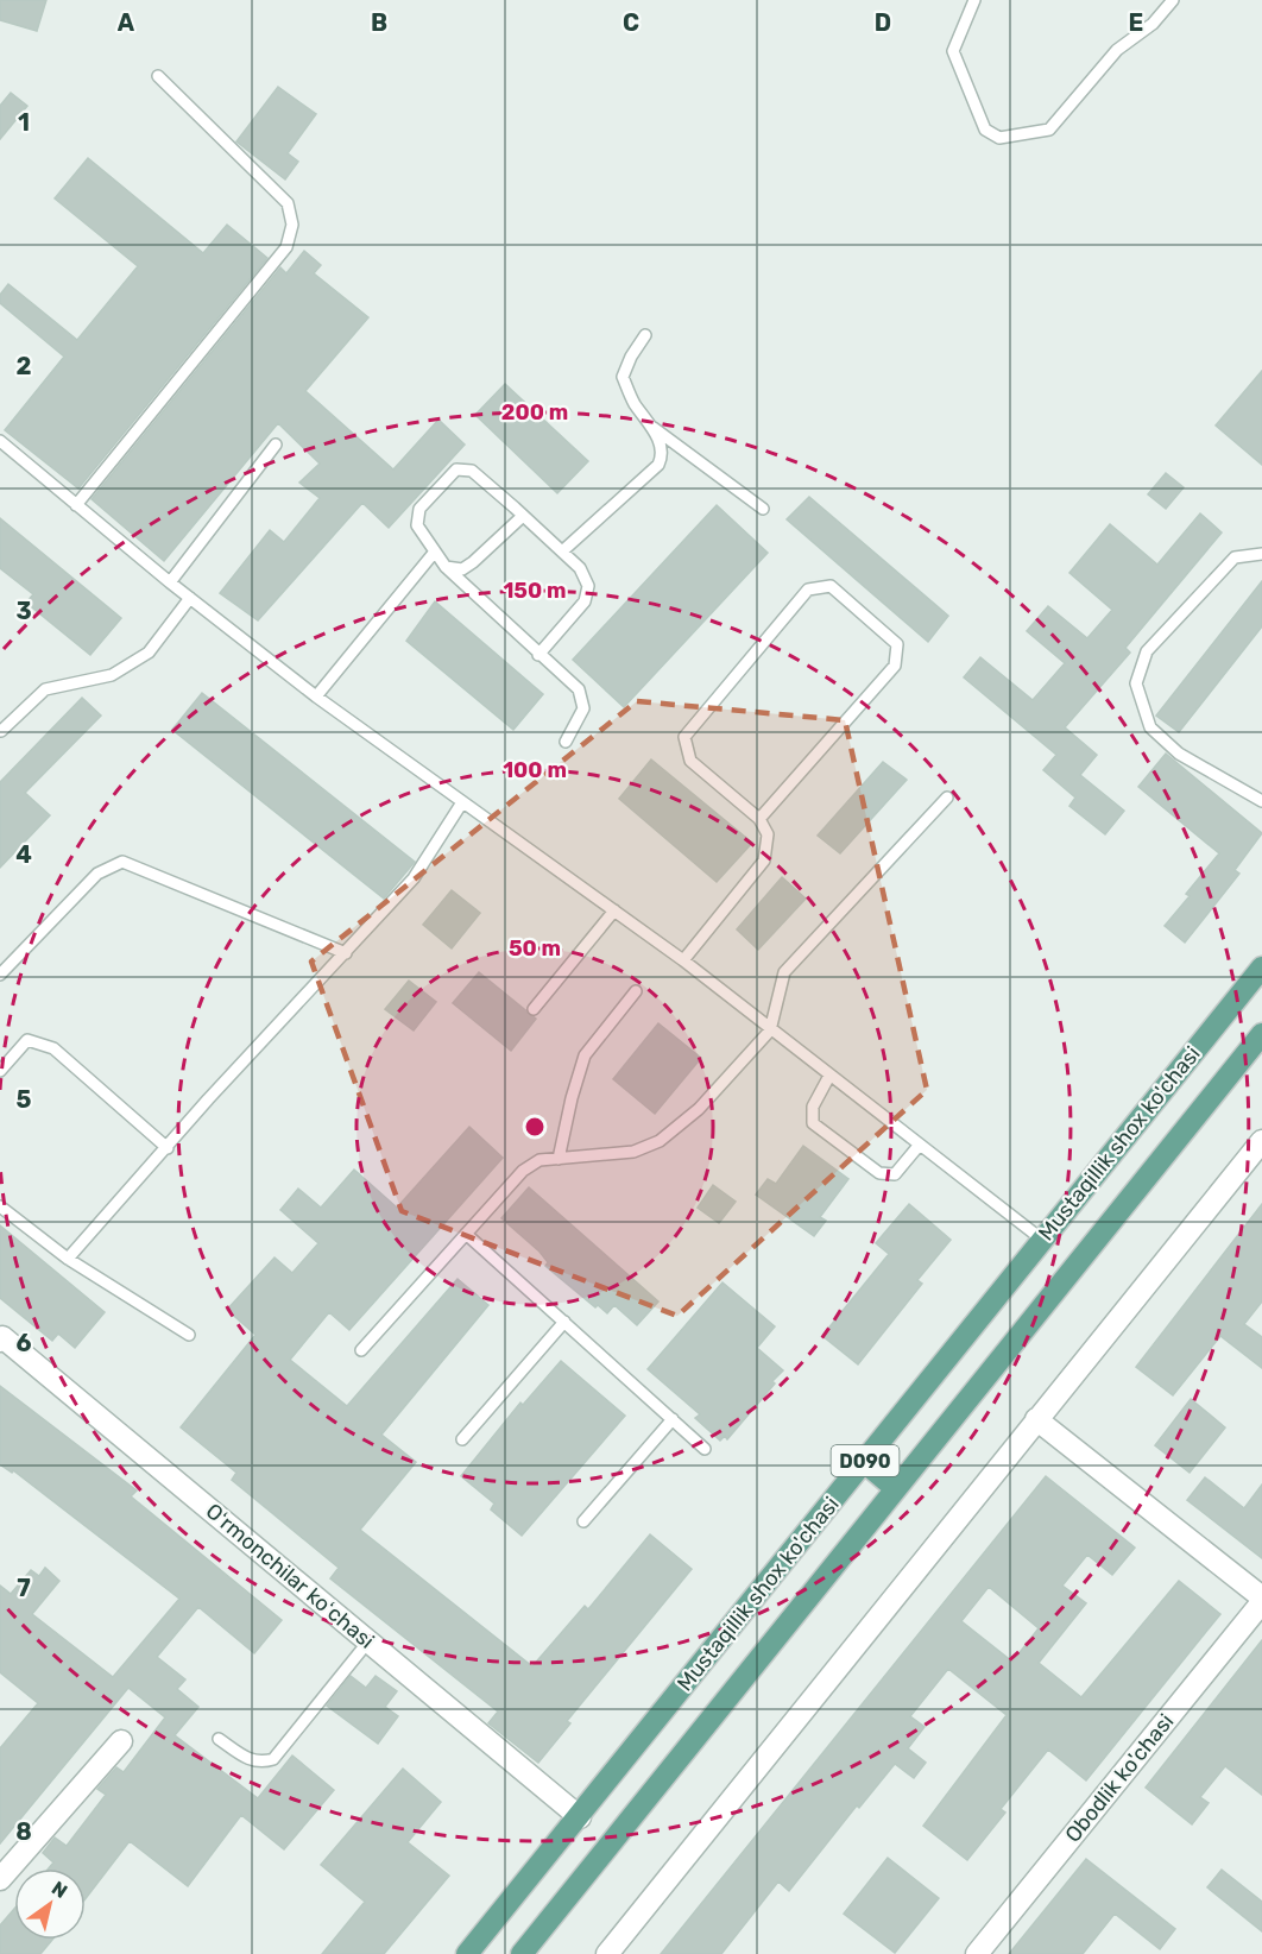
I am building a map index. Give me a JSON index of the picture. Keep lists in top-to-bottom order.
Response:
{
  "streets": {
    "main road": ["Mustaqillik shox ko'chasi", "D090"],
    "street": ["Oʻrmonchilar koʻchasi", "Obodlik ko'chasi"]
  },
  "crossings": [
    ["Mustaqillik shox ko'chasi", "Oʻrmonchilar koʻchasi"]
  ],
  "north": "top right",
  "grid": {
    "columns": [
      "A",
      "B",
      "C",
      "D",
      "E"
    ],
    "rows": [
      "1",
      "2",
      "3",
      "4",
      "5",
      "6",
      "7",
      "8"
    ]
  },
  "rings": [
    "200 m",
    "150 m",
    "100 m",
    "50 m"
  ]
}
